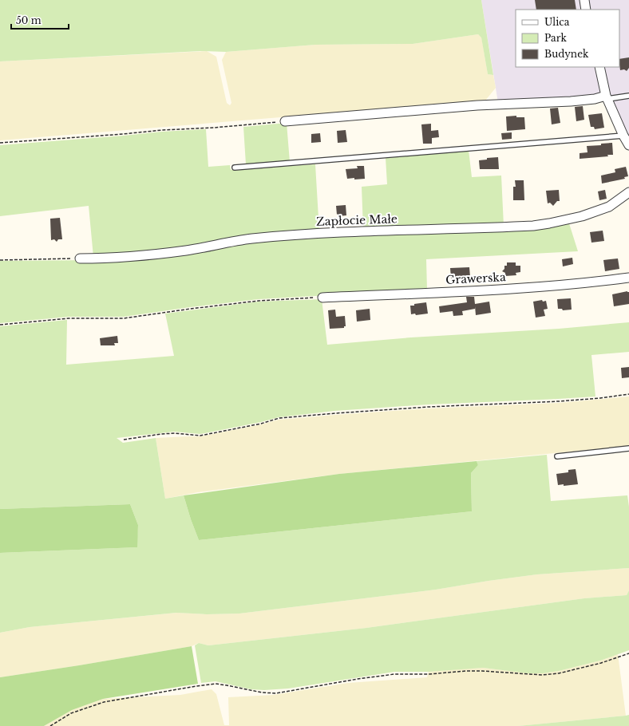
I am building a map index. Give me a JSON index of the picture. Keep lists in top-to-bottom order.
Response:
{
  "streets": {
    "street": ["Zapłocie Małe", "Grawerska"]
  },
  "legend": ["Ulica", "Park", "Budynek"],
  "scale_bar": "50 m"
}
